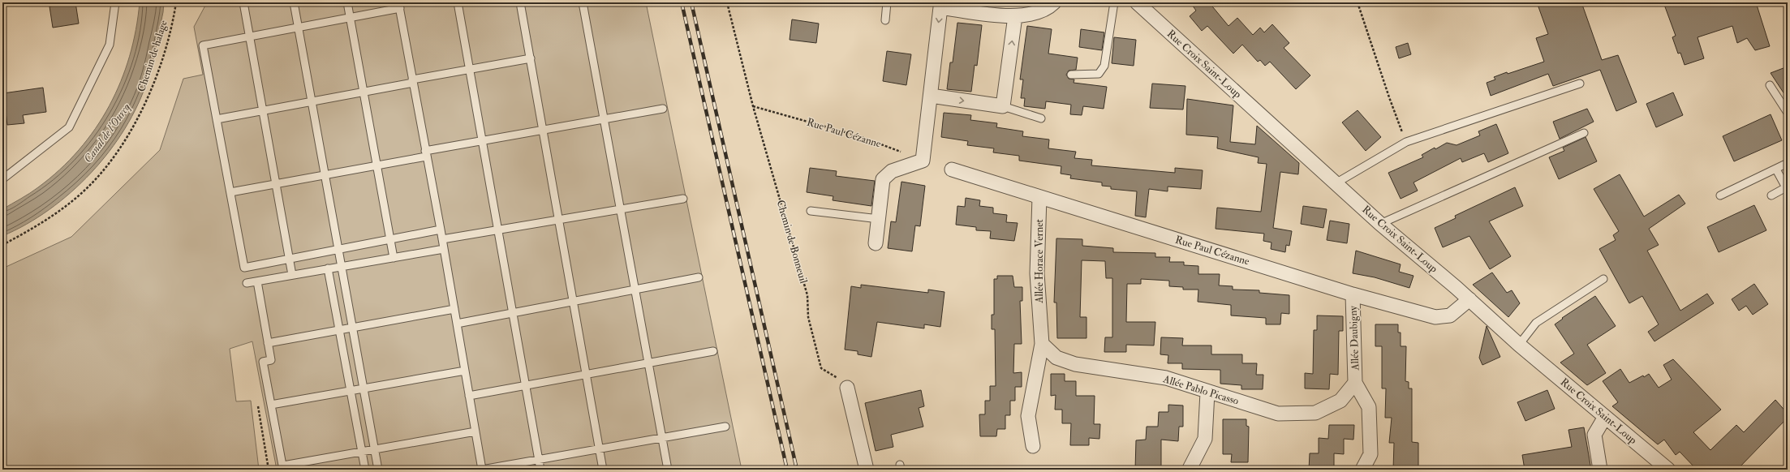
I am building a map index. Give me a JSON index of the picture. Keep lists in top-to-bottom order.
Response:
{
  "streets": {
    "street": [
      "Rue Croix Saint-Loup",
      "Rue Paul Cézanne",
      "Allée Horace Vernet",
      "Allée Daubigny",
      "Allée Pablo Picasso"
    ],
    "path": ["Chemin de halage", "Chemin de Bonneuil"]
  },
  "crossings": [
    ["Rue Croix Saint-Loup", "Rue Paul Cézanne"],
    ["Rue Paul Cézanne", "Chemin de Bonneuil"],
    ["Rue Paul Cézanne", "Allée Horace Vernet"],
    ["Rue Paul Cézanne", "Allée Daubigny"],
    ["Allée Horace Vernet", "Allée Pablo Picasso"],
    ["Allée Daubigny", "Allée Pablo Picasso"]
  ],
  "water": ["Canal de l'Ourcq"]
}
